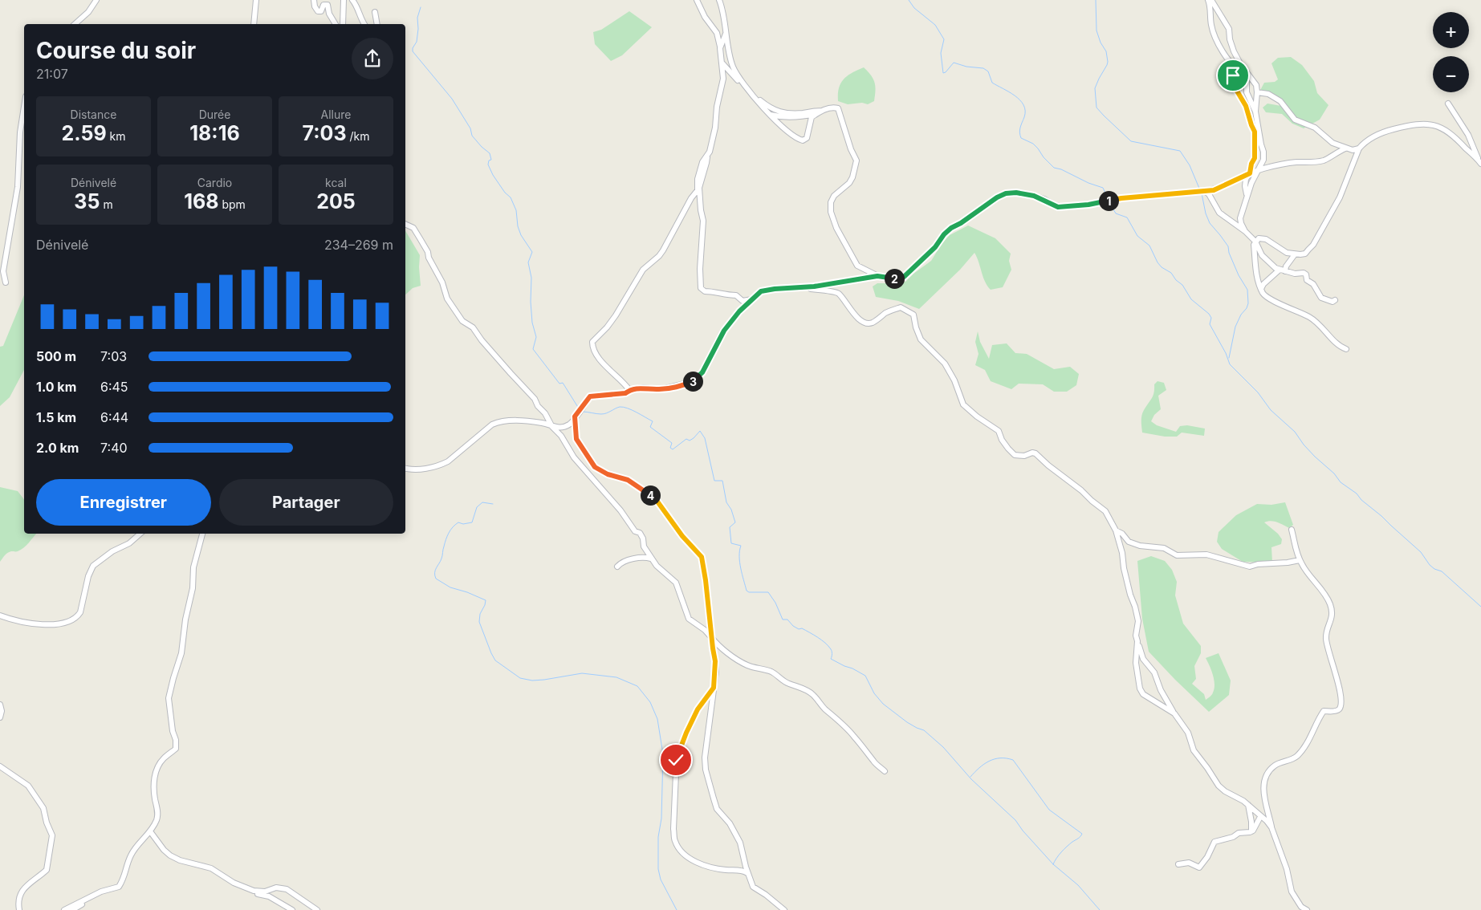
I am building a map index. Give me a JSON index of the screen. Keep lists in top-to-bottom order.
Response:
{
  "page": {
    "map_buttons": ["+", "−"],
    "heading": ["Course du soir", "21:07"],
    "stats": [
      ["Distance", "2.59 km"],
      ["Durée", "18:16"],
      ["Allure", "7:03 /km"],
      ["Dénivelé", "35 m"],
      ["Cardio", "168 bpm"],
      ["kcal", "205"]
    ],
    "pins": [
      "1",
      "2",
      "3",
      "4"
    ],
    "chart": ["Dénivelé", "234–269 m"],
    "list": [
      {
        "name": "500 m",
        "note": "7:03"
      },
      {
        "name": "1.0 km",
        "note": "6:45"
      },
      {
        "name": "1.5 km",
        "note": "6:44"
      },
      {
        "name": "2.0 km",
        "note": "7:40"
      }
    ],
    "buttons": ["Enregistrer", "Partager"]
  }
}
